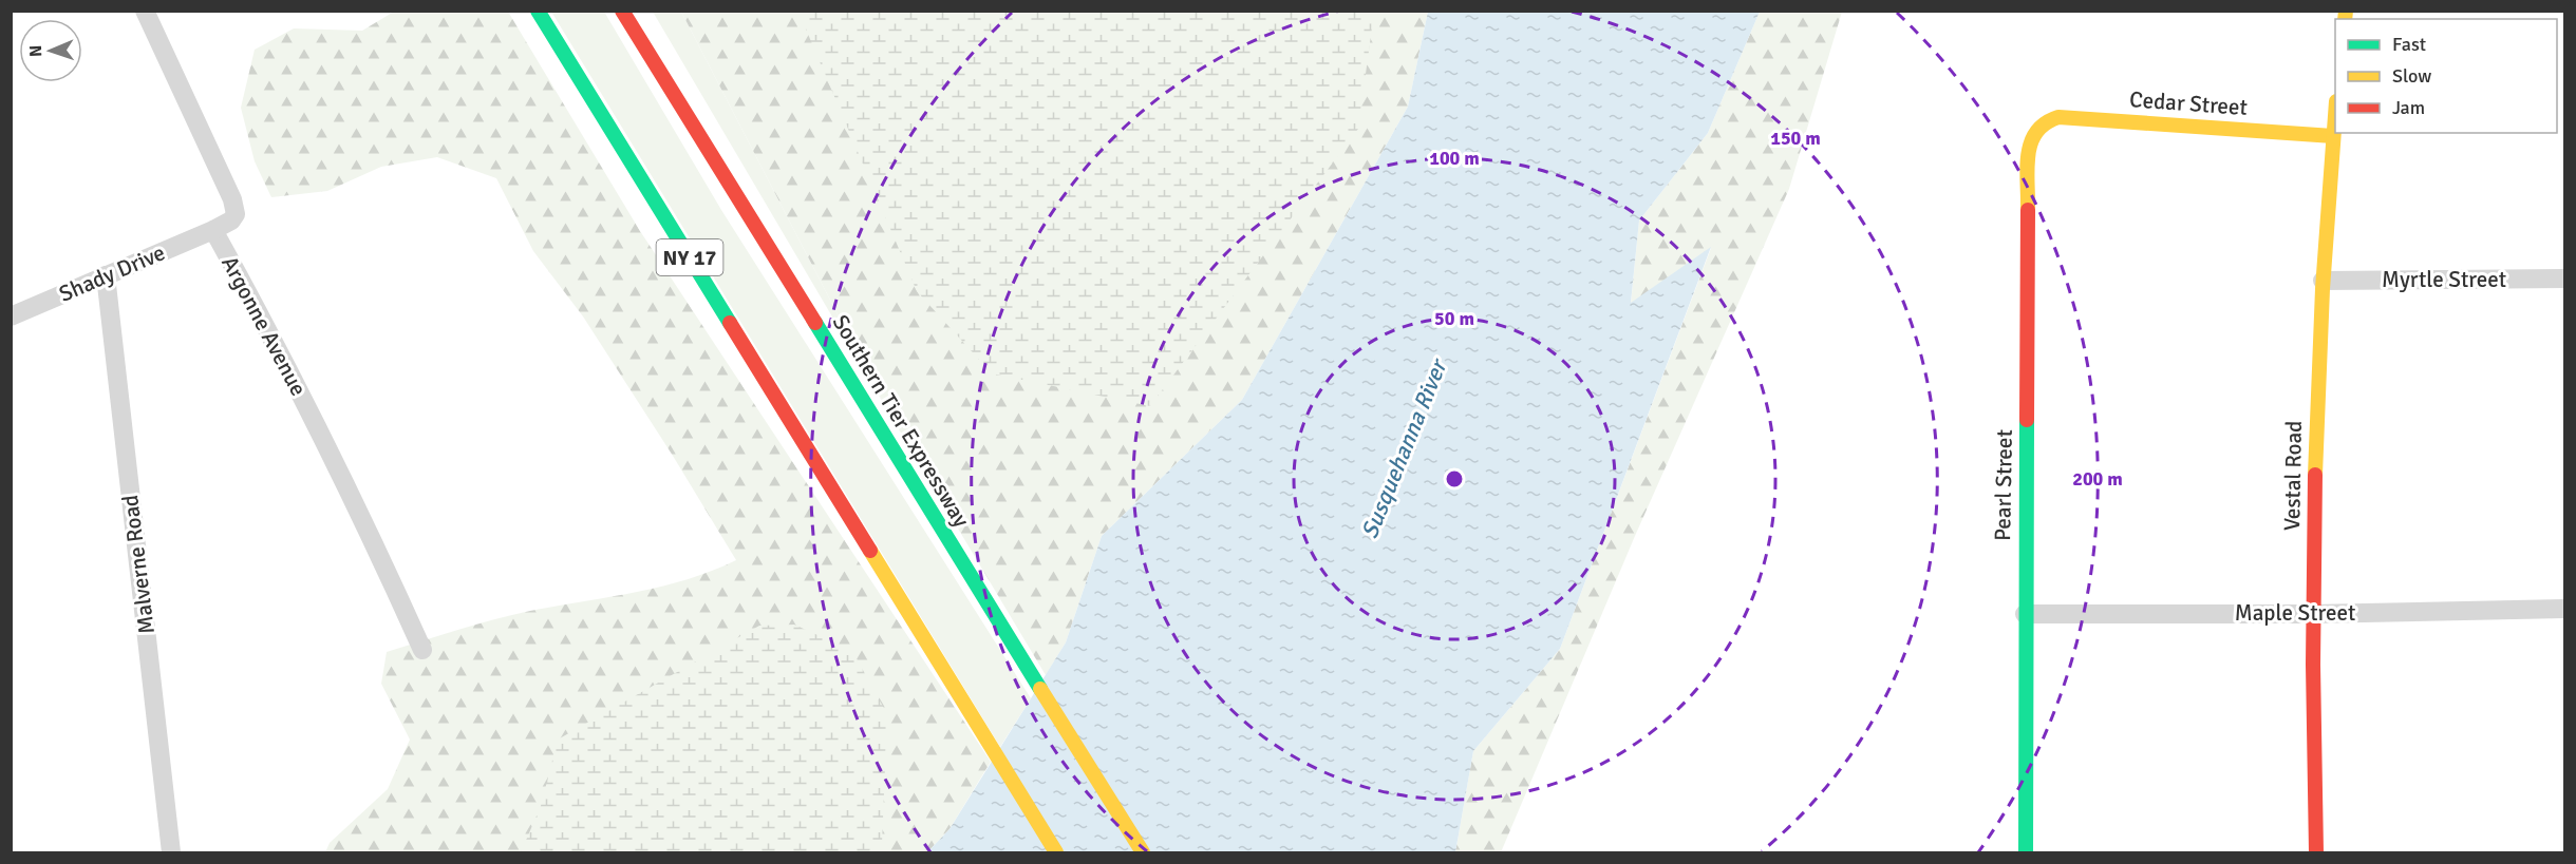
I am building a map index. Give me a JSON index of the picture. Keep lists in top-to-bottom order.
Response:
{
  "streets": {
    "main road": [
      "Cedar Street",
      "NY 17",
      "Southern Tier Expressway",
      "Vestal Road",
      "Pearl Street"
    ],
    "street": [
      "Shady Drive",
      "Myrtle Street",
      "Argonne Avenue",
      "Malverne Road",
      "Maple Street"
    ]
  },
  "crossings": [
    ["Cedar Street", "Vestal Road"],
    ["Cedar Street", "Pearl Street"],
    ["Shady Drive", "Argonne Avenue"],
    ["Shady Drive", "Malverne Road"],
    ["Myrtle Street", "Vestal Road"],
    ["Vestal Road", "Maple Street"],
    ["Pearl Street", "Maple Street"]
  ],
  "water": ["Susquehanna River"],
  "legend": ["Fast", "Slow", "Jam"],
  "north": "left",
  "rings": [
    "150 m",
    "100 m",
    "50 m",
    "200 m"
  ]
}
